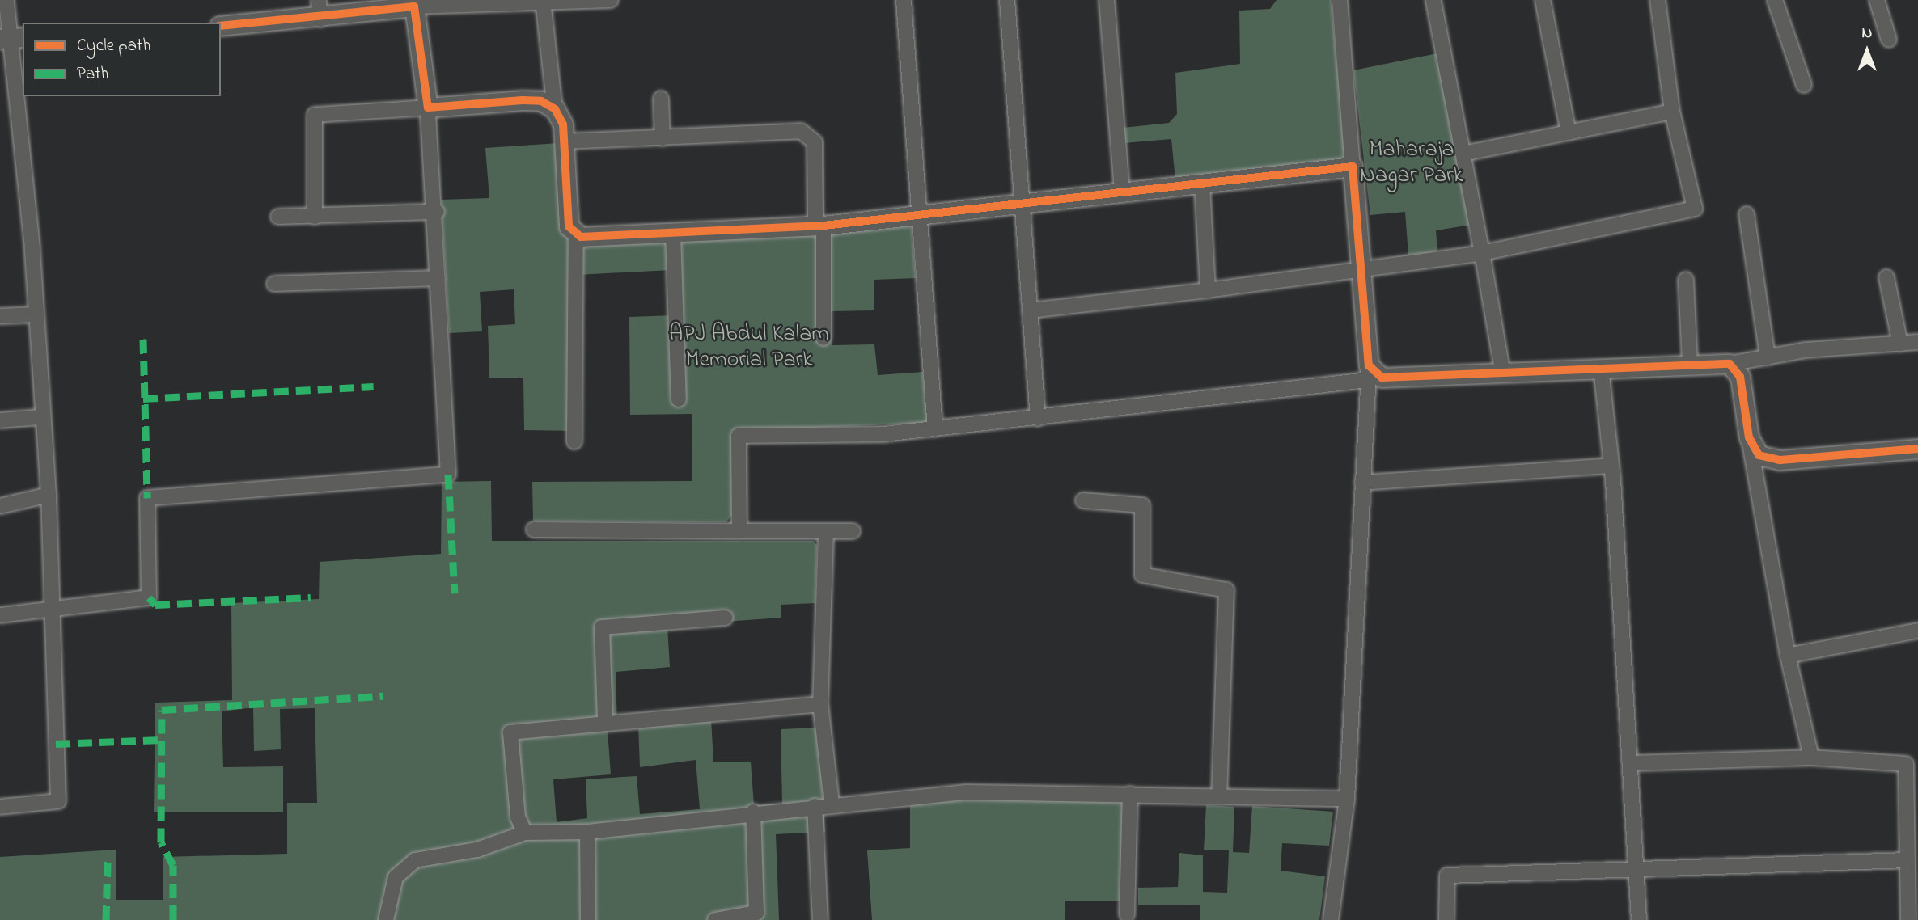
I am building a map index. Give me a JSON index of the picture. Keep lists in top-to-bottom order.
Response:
{
  "parks": ["Maharaja Nagar Park", "APJ Abdul Kalam Memorial Park"],
  "legend": ["Cycle path", "Path"],
  "north": "top"
}
